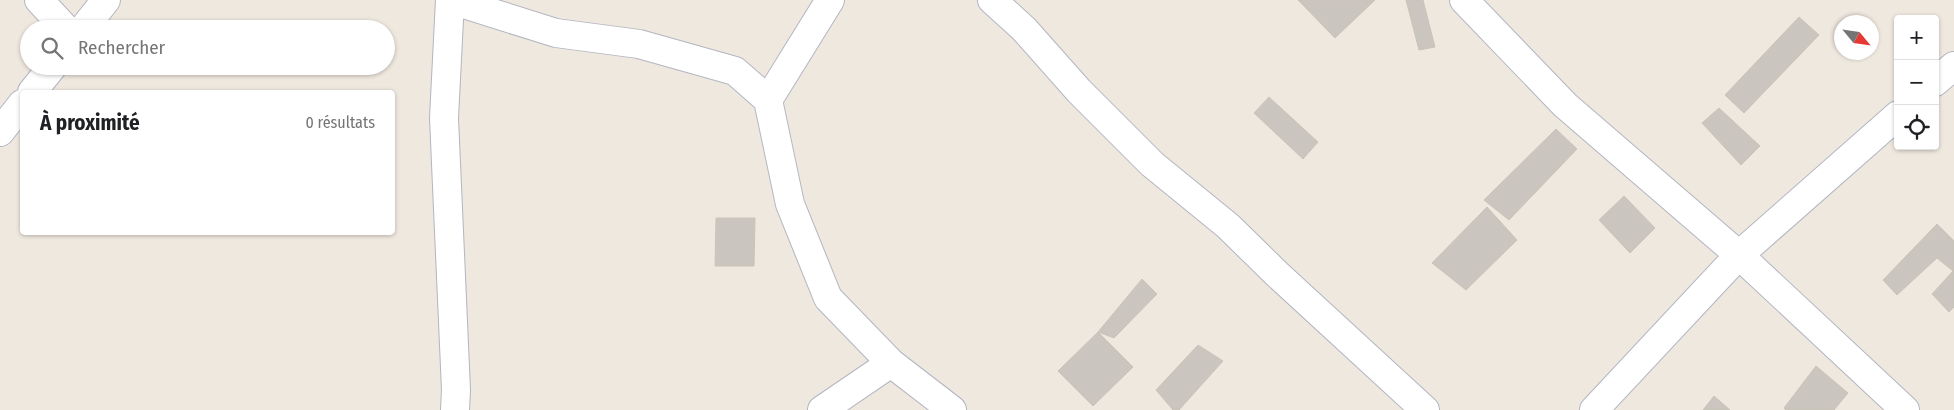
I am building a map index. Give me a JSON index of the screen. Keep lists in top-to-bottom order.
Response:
{
  "north": "bottom right",
  "page": {
    "map_buttons": ["+", "−"],
    "search": "Rechercher",
    "heading": ["À proximité", "0 résultats"]
  }
}
